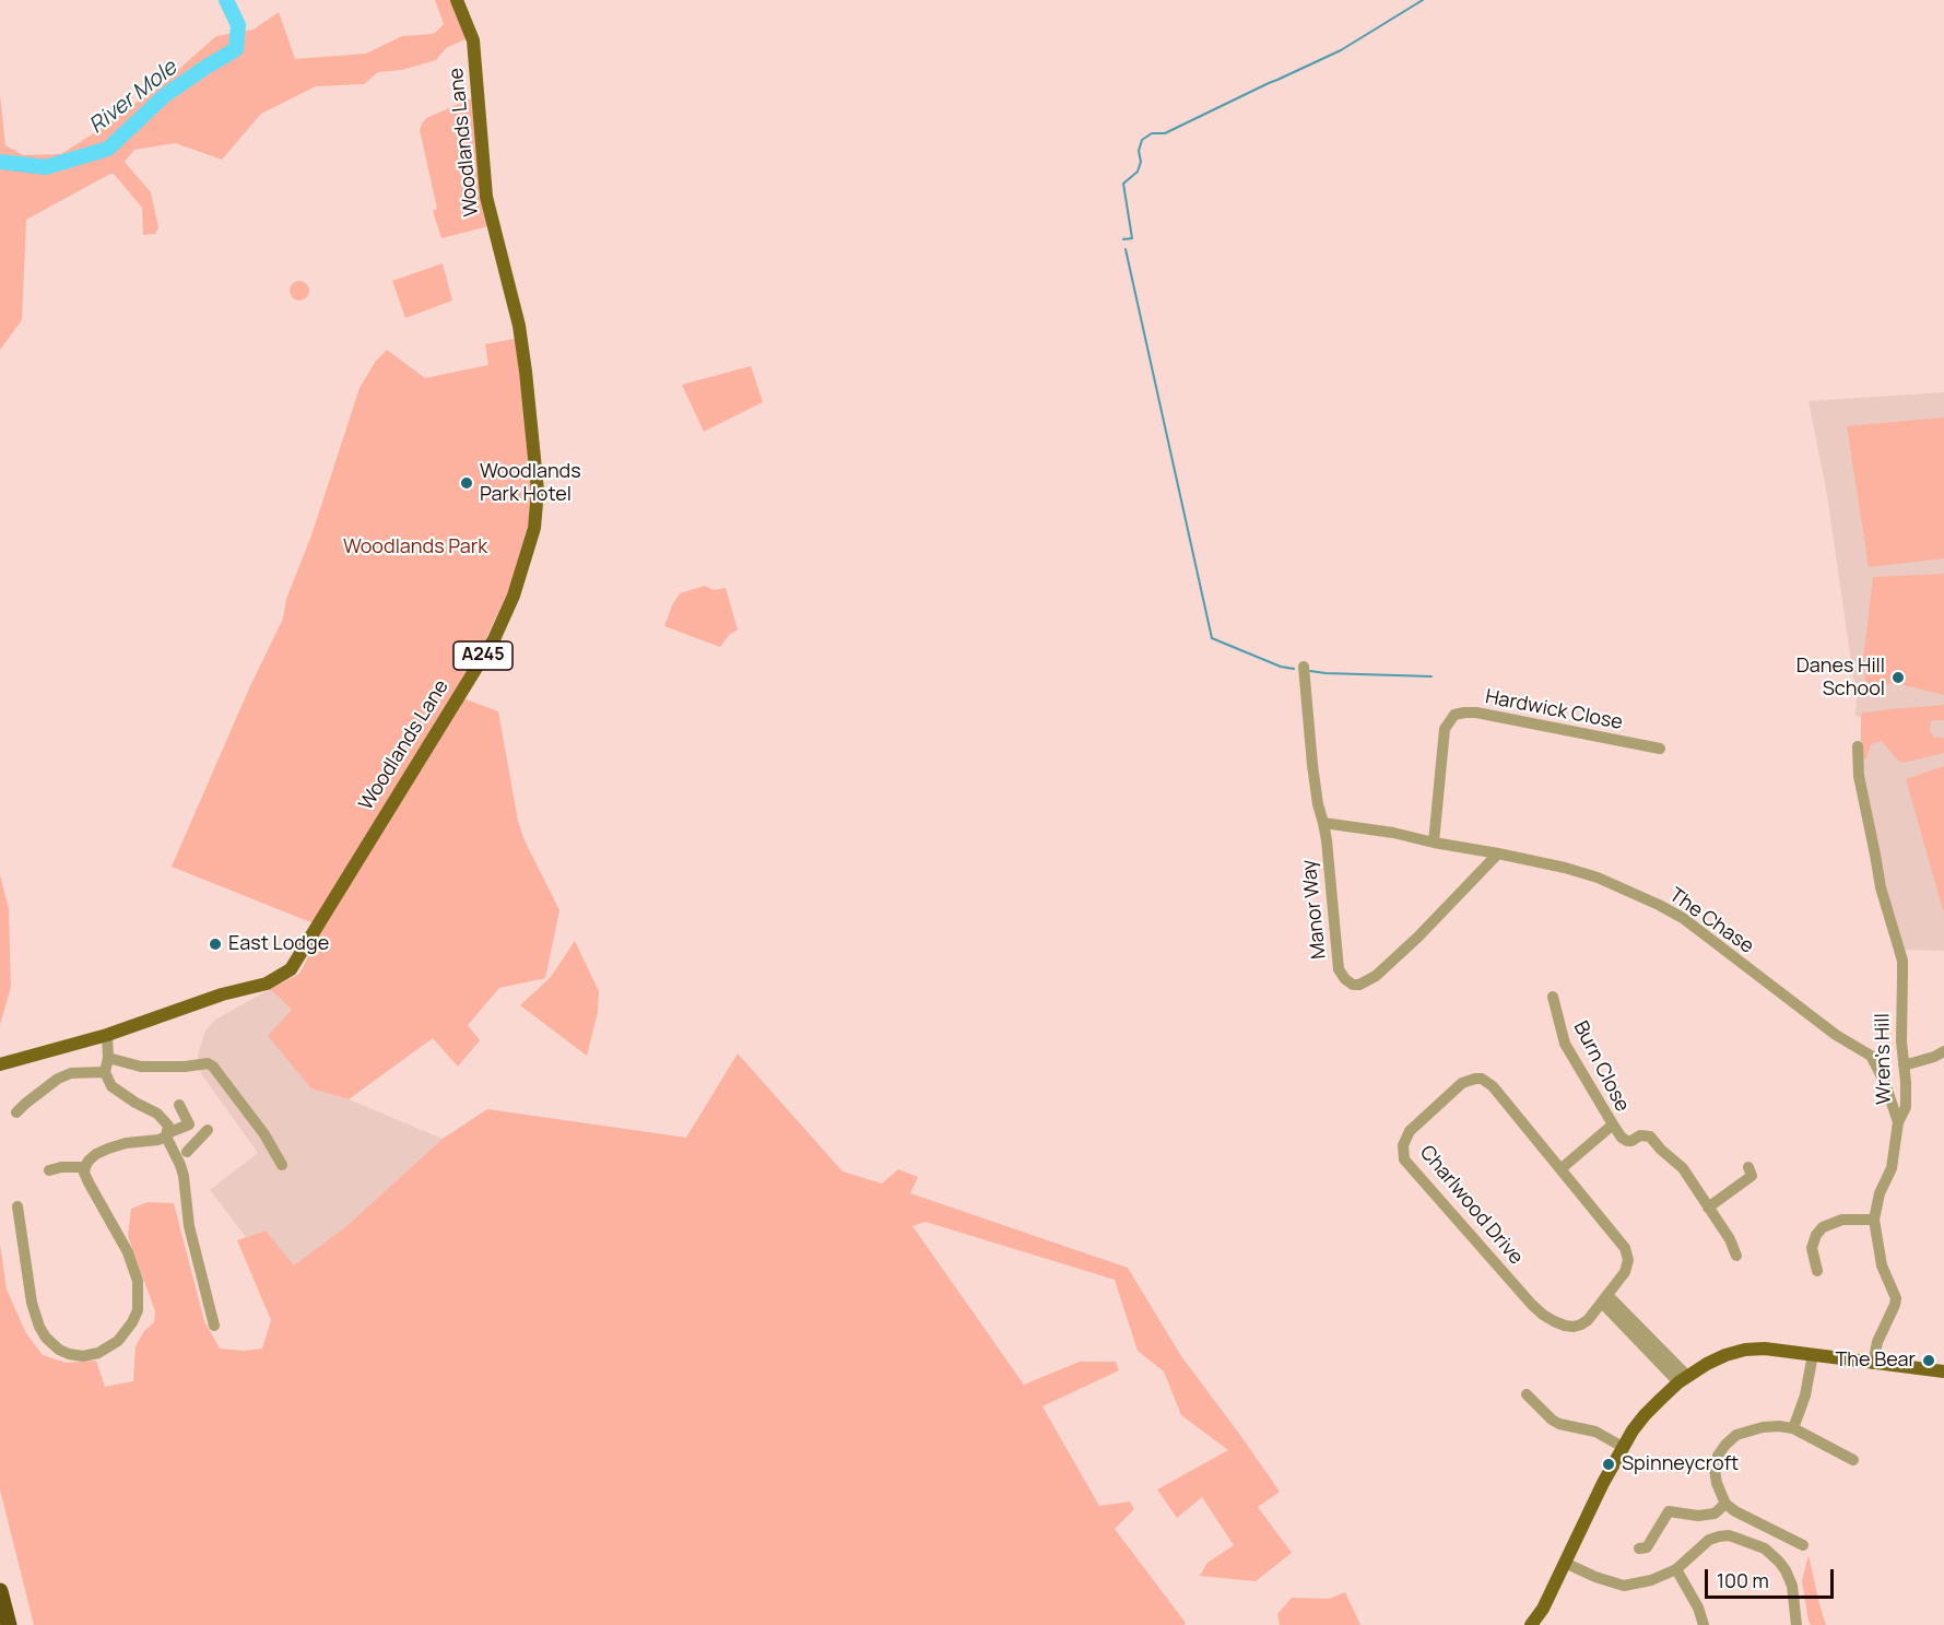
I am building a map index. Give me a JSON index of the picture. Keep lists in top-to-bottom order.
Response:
{
  "streets": {
    "main road": ["Woodlands Lane", "A245"],
    "street": [
      "Hardwick Close",
      "Manor Way",
      "The Chase",
      "Wren's Hill",
      "Burn Close",
      "Charlwood Drive"
    ]
  },
  "crossings": [
    ["Hardwick Close", "The Chase"],
    ["Manor Way", "The Chase"],
    ["The Chase", "Wren's Hill"],
    ["Burn Close", "Charlwood Drive"]
  ],
  "water": ["River Mole"],
  "parks": ["Woodlands Park"],
  "places": [
    "Woodlands Park Hotel",
    "Danes Hill School",
    "East Lodge",
    "The Bear",
    "Spinneycroft"
  ],
  "scale_bar": "100 m"
}
